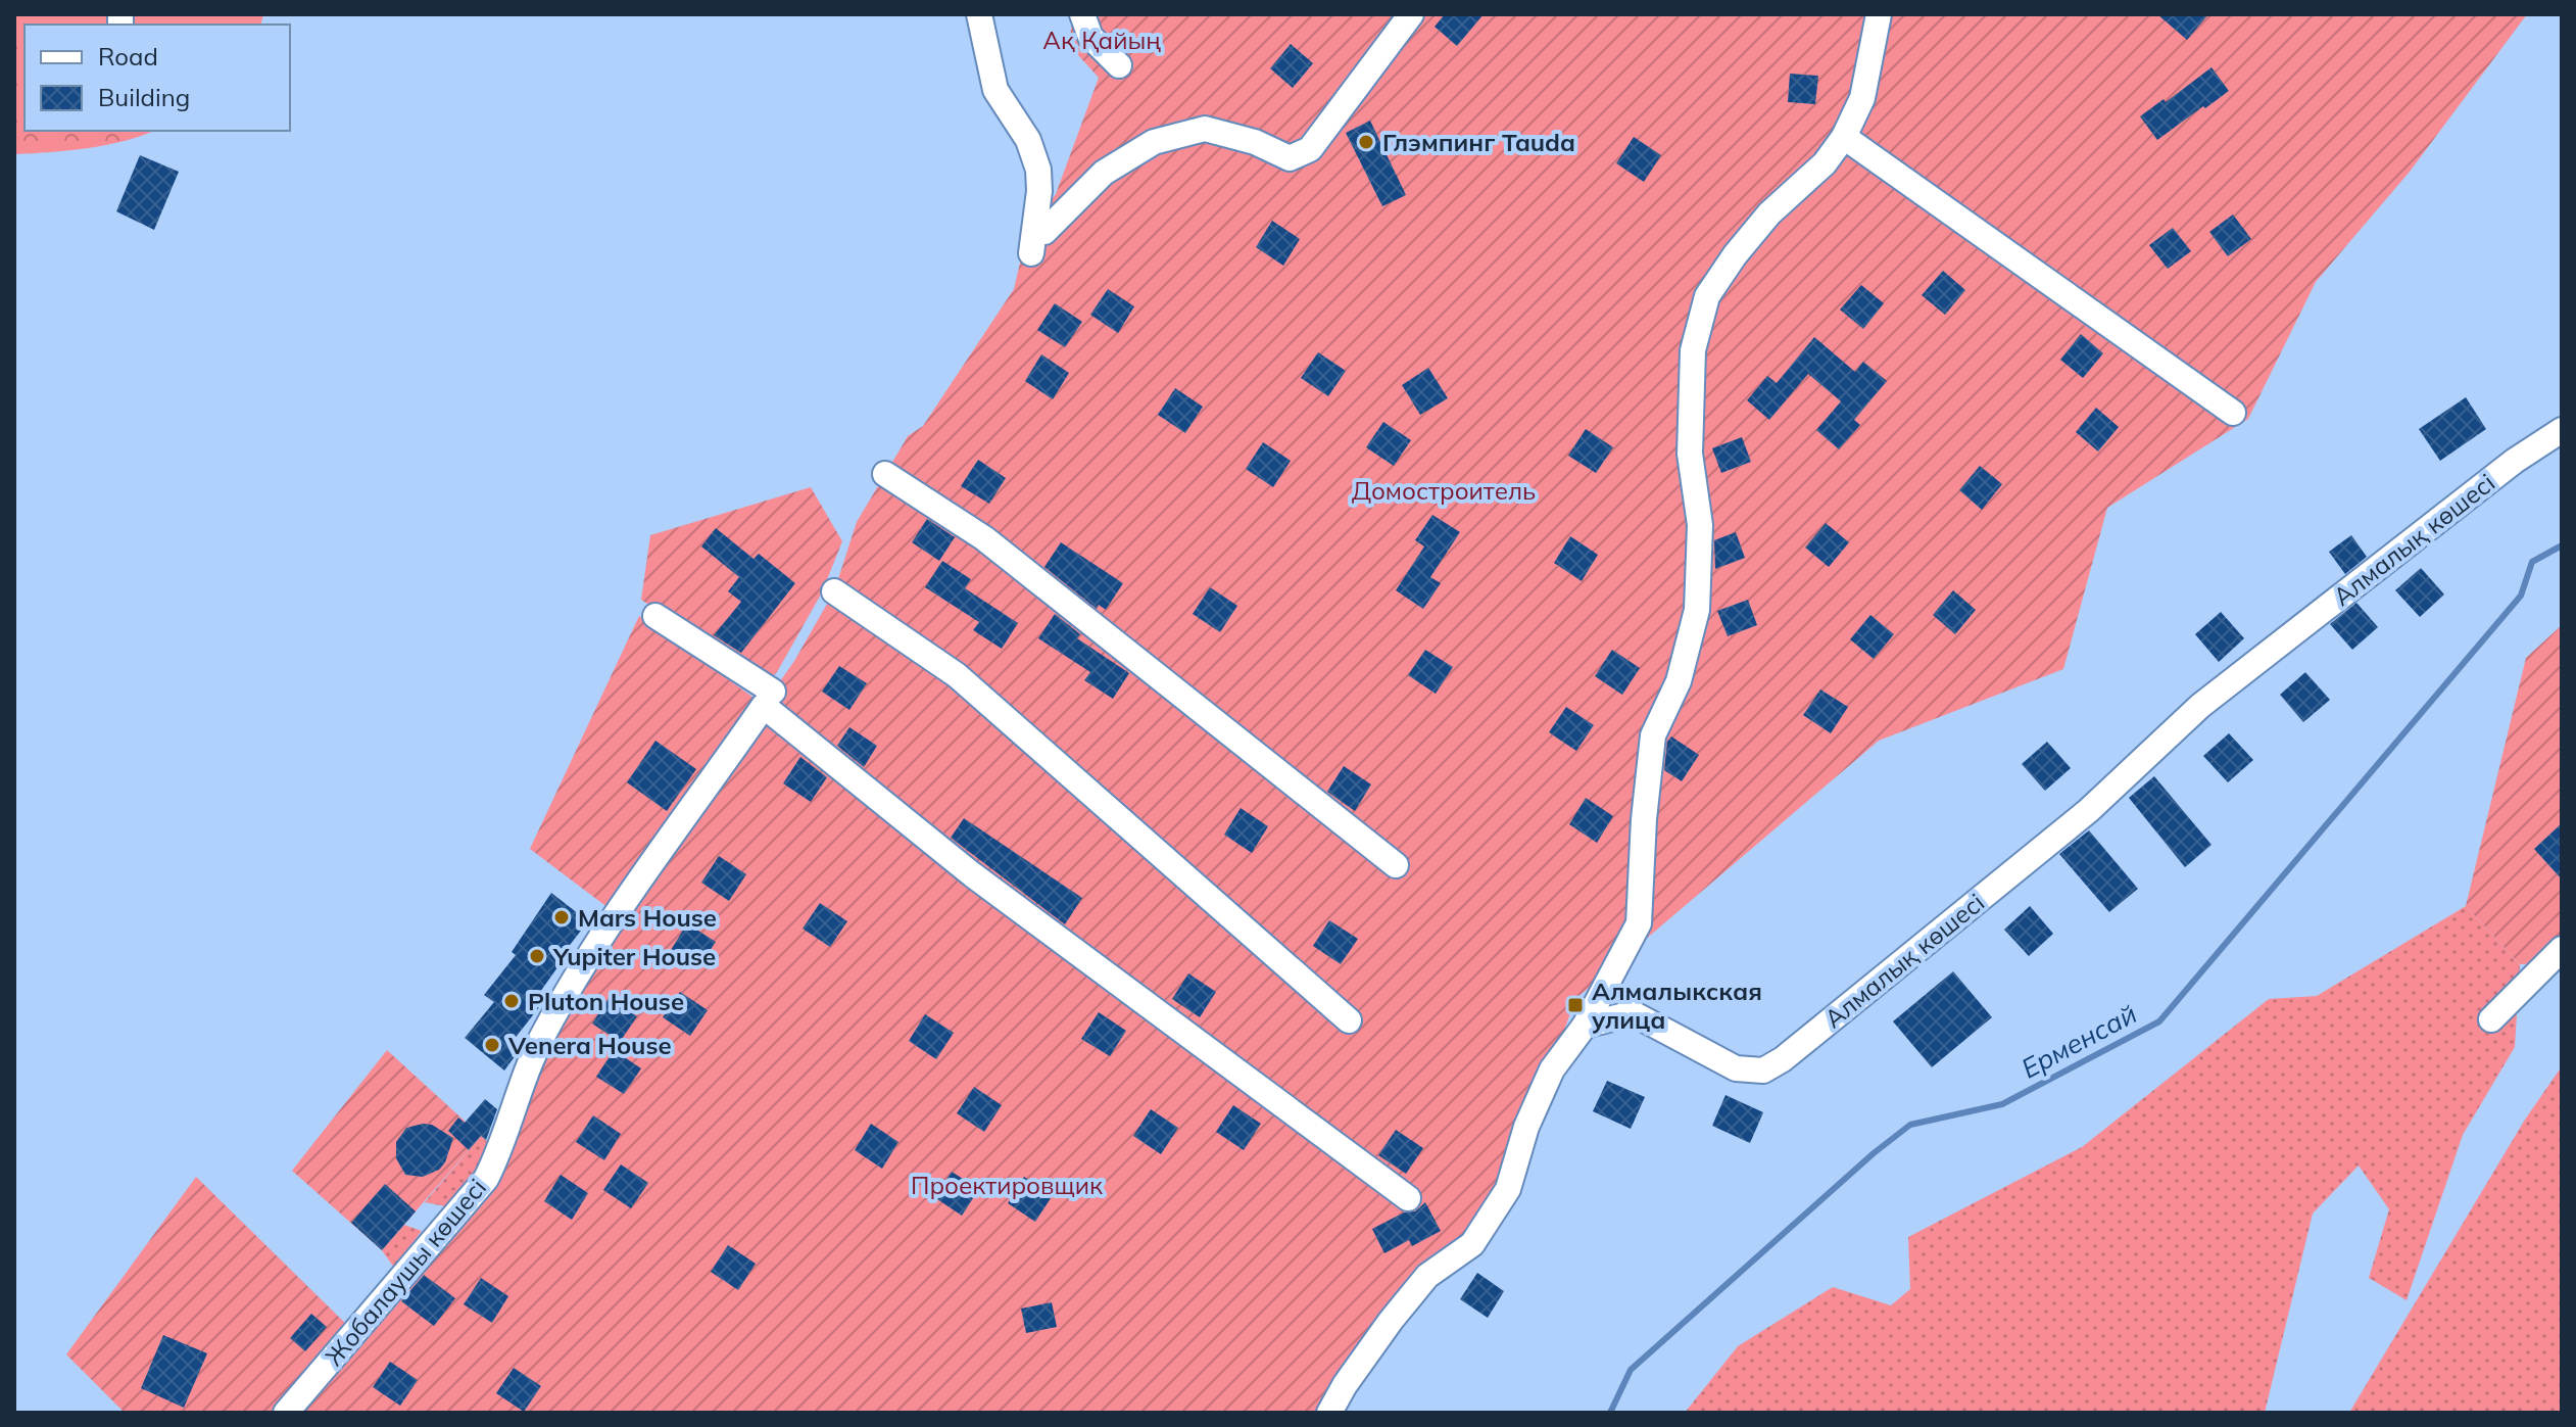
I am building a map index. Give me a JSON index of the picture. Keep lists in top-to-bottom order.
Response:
{
  "streets": {
    "street": ["Алмалық көшесі", "Жобалаушы көшесі"]
  },
  "water": ["Ерменсай"],
  "parks": ["Ақ Қайың", "Домостроитель", "Проектировщик"],
  "places": {
    "other": [
      "Глэмпинг Tauda",
      "Mars House",
      "Yupiter House",
      "Pluton House",
      "Venera House"
    ],
    "transit": ["Алмалыкская улица"]
  },
  "legend": ["Road", "Building"]
}
